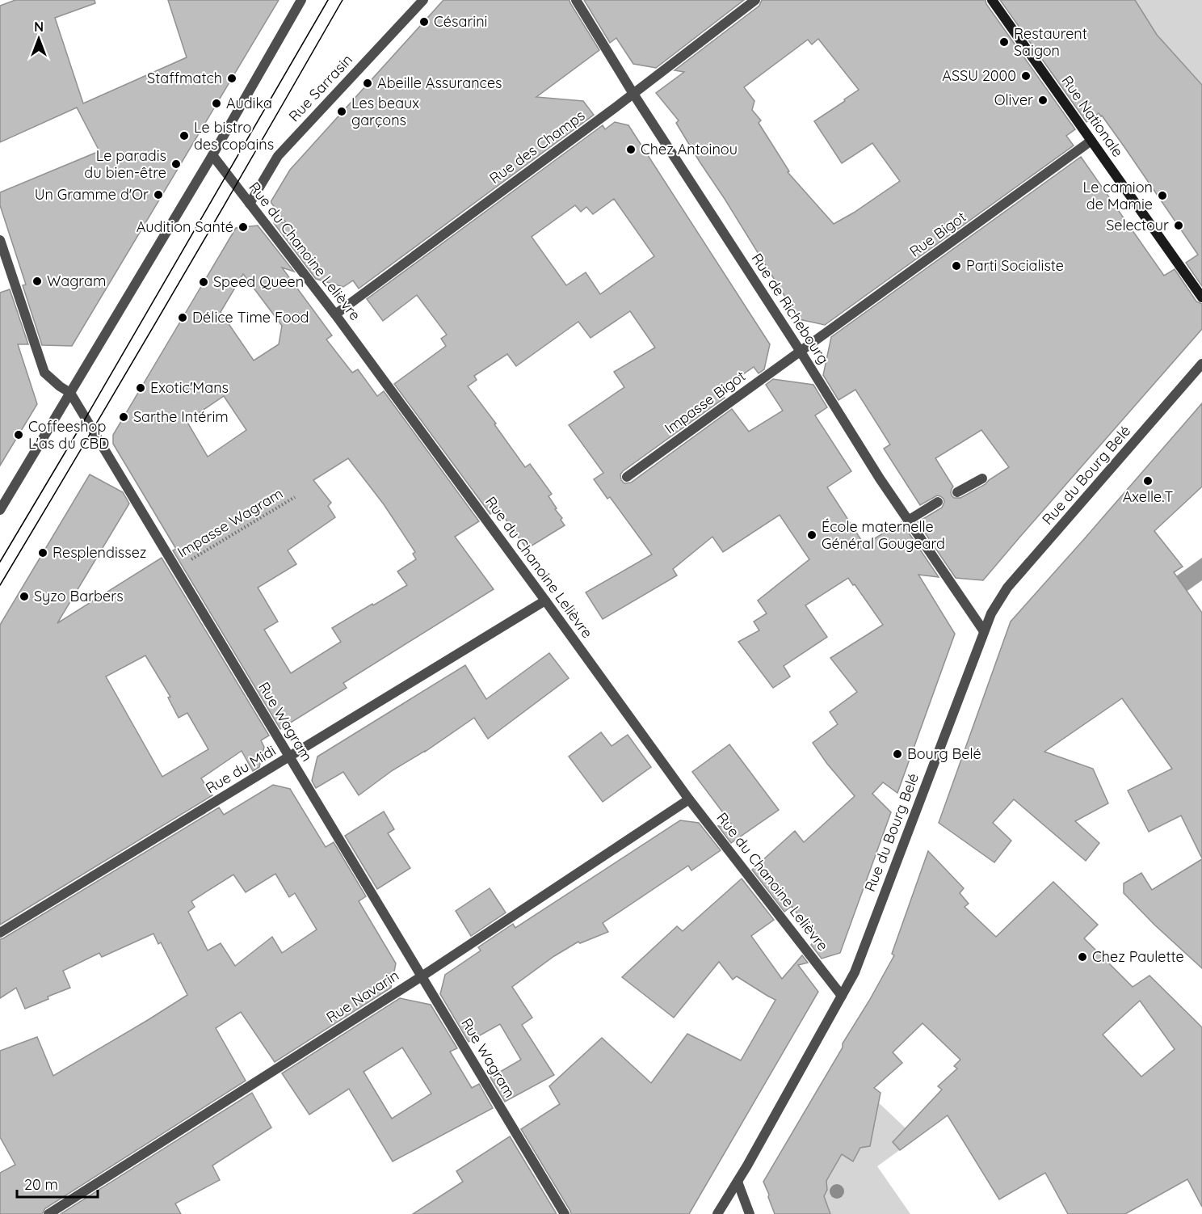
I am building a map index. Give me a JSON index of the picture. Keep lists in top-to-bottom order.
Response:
{
  "streets": {
    "main road": ["Rue Nationale"],
    "street": [
      "Rue Sarrasin",
      "Rue des Champs",
      "Rue Bigot",
      "Rue du Chanoine Lelièvre",
      "Rue de Richebourg",
      "Impasse Bigot",
      "Rue du Bourg Belé",
      "Rue Wagram",
      "Rue du Midi",
      "Rue Navarin"
    ],
    "path": ["Impasse Wagram"]
  },
  "crossings": [
    ["Rue Sarrasin", "Rue du Chanoine Lelièvre"],
    ["Rue Nationale", "Rue Bigot"],
    ["Rue des Champs", "Rue du Chanoine Lelièvre"],
    ["Rue des Champs", "Rue de Richebourg"],
    ["Rue Bigot", "Rue de Richebourg"],
    ["Rue Bigot", "Impasse Bigot"],
    ["Rue du Chanoine Lelièvre", "Rue du Bourg Belé"],
    ["Rue du Chanoine Lelièvre", "Rue du Midi"],
    ["Rue du Chanoine Lelièvre", "Rue Navarin"],
    ["Rue de Richebourg", "Impasse Bigot"],
    ["Rue de Richebourg", "Rue du Bourg Belé"],
    ["Impasse Wagram", "Rue Wagram"],
    ["Rue Wagram", "Rue du Midi"],
    ["Rue Wagram", "Rue Navarin"]
  ],
  "places": [
    "Césarini",
    "Restaurent Saigon",
    "ASSU 2000",
    "Staffmatch",
    "Abeille Assurances",
    "Oliver",
    "Audika",
    "Les beaux garçons",
    "Le bistro des copains",
    "Chez Antoinou",
    "Le paradis du bien-être",
    "Un Gramme d'Or",
    "Le camion de Mamie",
    "Selectour",
    "Audition Santé",
    "Parti Socialiste",
    "Wagram",
    "Speed Queen",
    "Délice Time Food",
    "Exotic'Mans",
    "Sarthe Intérim",
    "Coffeeshop L'as du CBD",
    "Axelle.T",
    "École maternelle Général Gougeard",
    "Resplendissez",
    "Syzo Barbers",
    "Bourg Belé",
    "Chez Paulette"
  ],
  "scale_bar": "20 m",
  "north": "top"
}
